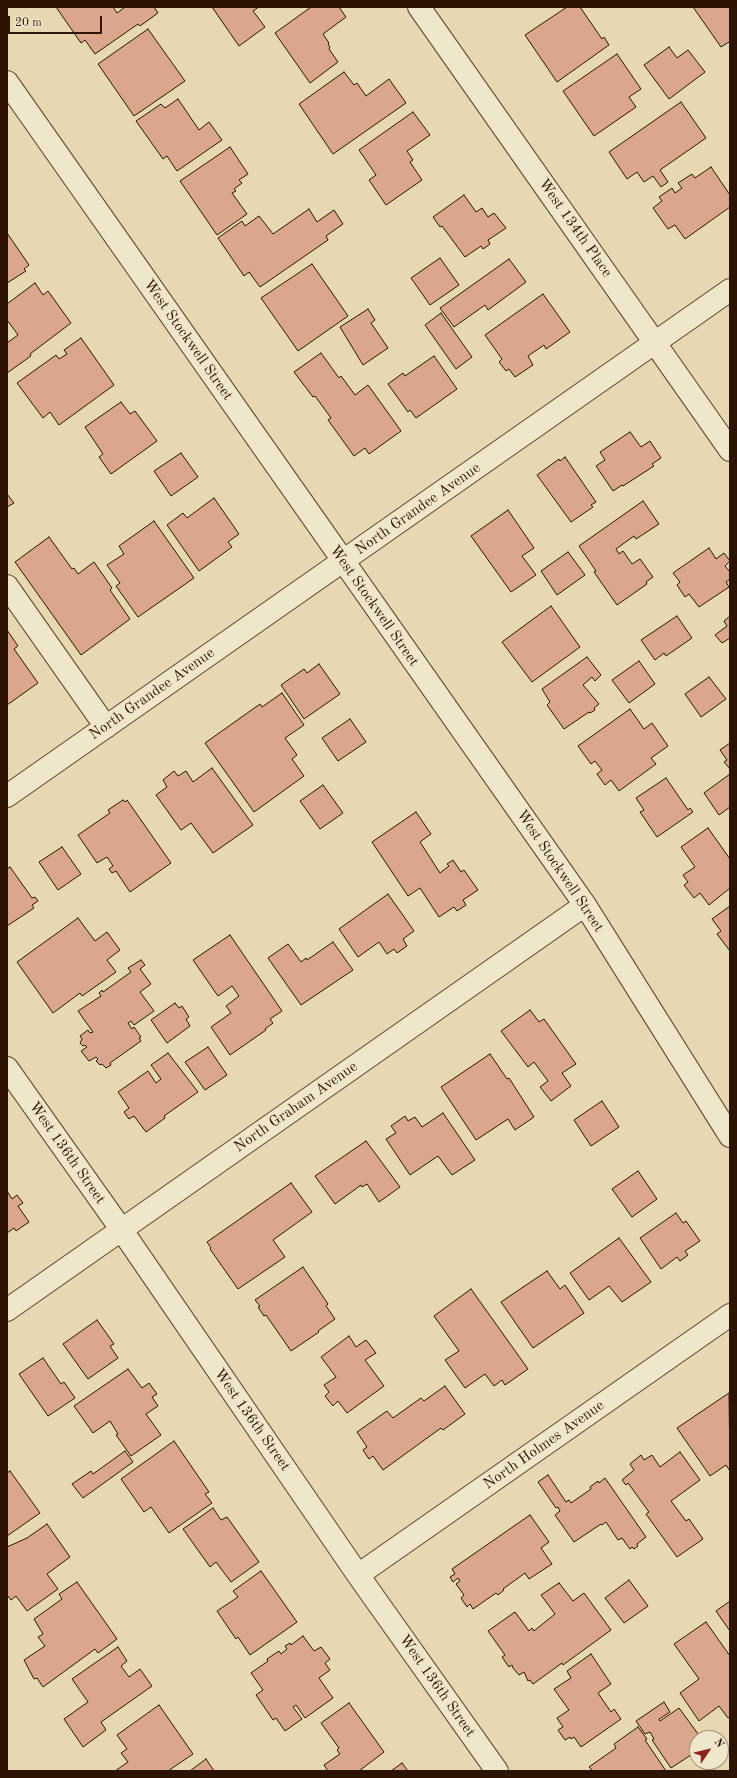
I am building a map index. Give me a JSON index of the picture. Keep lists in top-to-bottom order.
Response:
{
  "streets": {
    "street": [
      "West 134th Place",
      "West Stockwell Street",
      "North Grandee Avenue",
      "North Graham Avenue",
      "West 136th Street",
      "North Holmes Avenue"
    ]
  },
  "crossings": [
    ["West 134th Place", "North Grandee Avenue"],
    ["West Stockwell Street", "North Grandee Avenue"],
    ["West Stockwell Street", "North Graham Avenue"],
    ["North Graham Avenue", "West 136th Street"],
    ["West 136th Street", "North Holmes Avenue"]
  ],
  "scale_bar": "20 m",
  "north": "top right"
}
